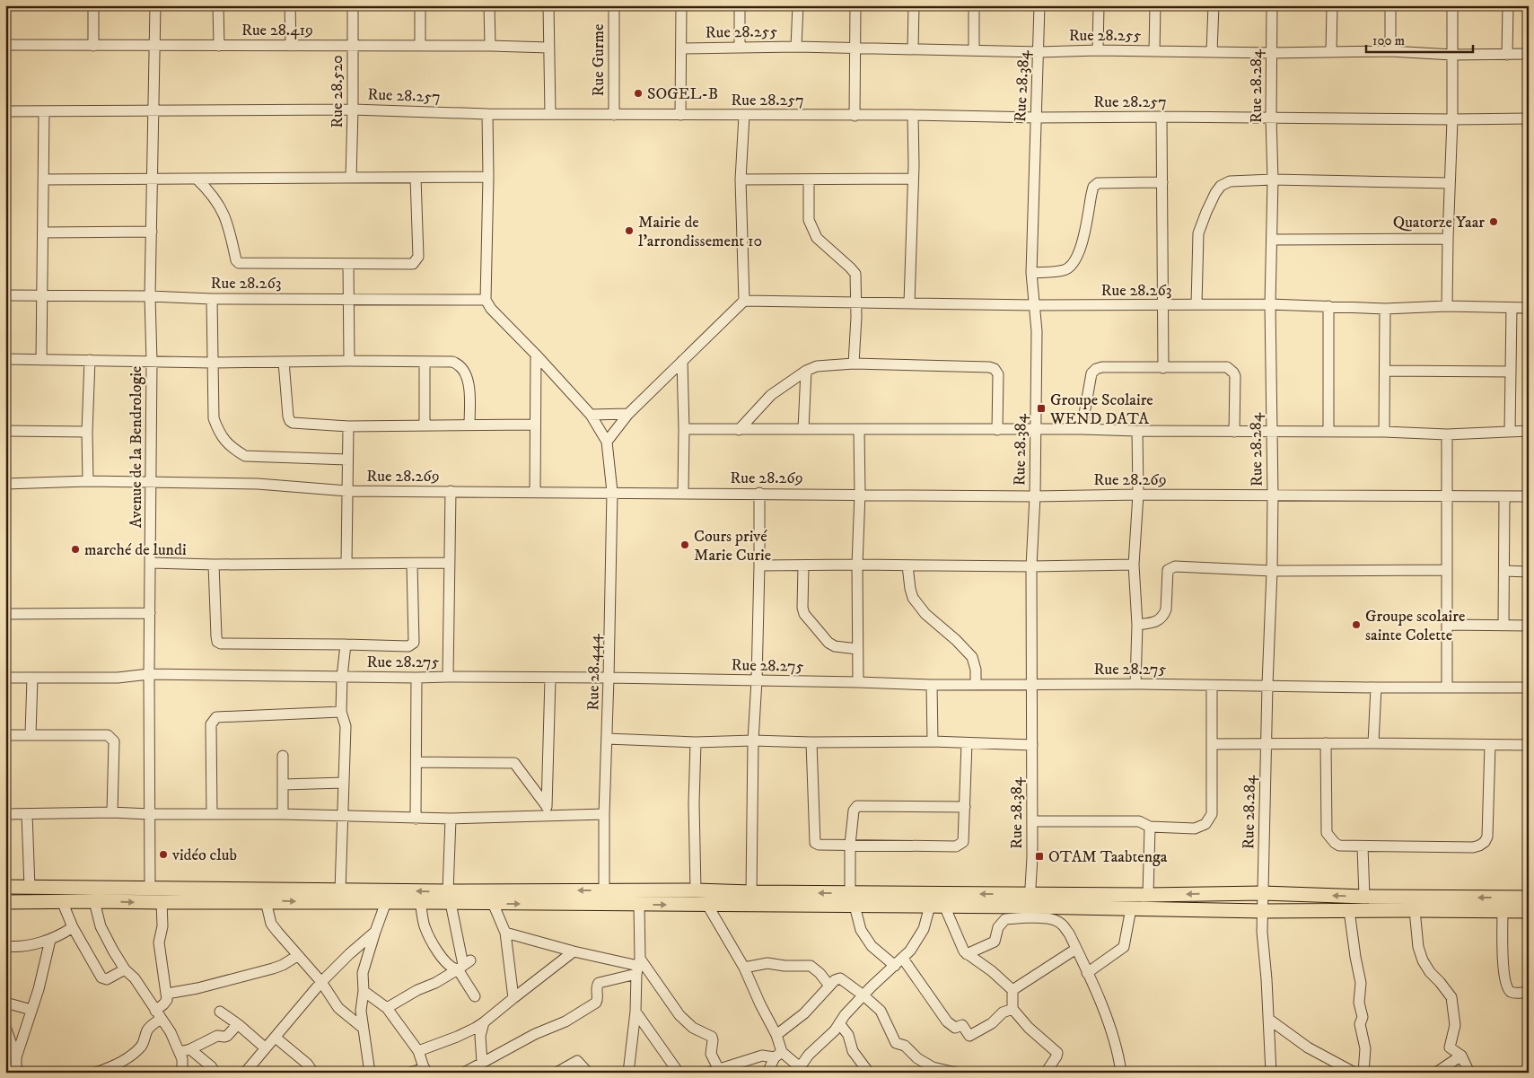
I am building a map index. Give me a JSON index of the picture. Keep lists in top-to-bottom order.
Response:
{
  "streets": {
    "street": [
      "Rue 28.419",
      "Rue 28.255",
      "Rue Gurme",
      "Rue 28.384",
      "Rue 28.284",
      "Rue 28.520",
      "Rue 28.257",
      "Rue 28.263",
      "Avenue de la Bendrologie",
      "Rue 28.269",
      "Rue 28.275",
      "Rue 28.444"
    ]
  },
  "crossings": [
    ["Rue 28.419", "Rue 28.520"],
    ["Rue 28.419", "Avenue de la Bendrologie"],
    ["Rue 28.255", "Rue 28.384"],
    ["Rue 28.255", "Rue 28.284"],
    ["Rue Gurme", "Rue 28.257"],
    ["Rue 28.384", "Rue 28.257"],
    ["Rue 28.384", "Rue 28.263"],
    ["Rue 28.384", "Rue 28.269"],
    ["Rue 28.384", "Rue 28.275"],
    ["Rue 28.284", "Rue 28.257"],
    ["Rue 28.284", "Rue 28.263"],
    ["Rue 28.284", "Rue 28.269"],
    ["Rue 28.284", "Rue 28.275"],
    ["Rue 28.520", "Rue 28.257"],
    ["Rue 28.257", "Avenue de la Bendrologie"],
    ["Rue 28.263", "Avenue de la Bendrologie"],
    ["Avenue de la Bendrologie", "Rue 28.269"],
    ["Avenue de la Bendrologie", "Rue 28.275"],
    ["Rue 28.269", "Rue 28.444"],
    ["Rue 28.275", "Rue 28.444"]
  ],
  "places": {
    "other": [
      "SOGEL-B",
      "Quatorze Yaar",
      "Mairie de l'arrondissement 10",
      "Cours privé Marie Curie",
      "marché de lundi",
      "Groupe scolaire sainte Colette",
      "vidéo club"
    ],
    "transit": ["Groupe Scolaire WEND DATA", "OTAM Taabtenga"]
  },
  "scale_bar": "100 m"
}
